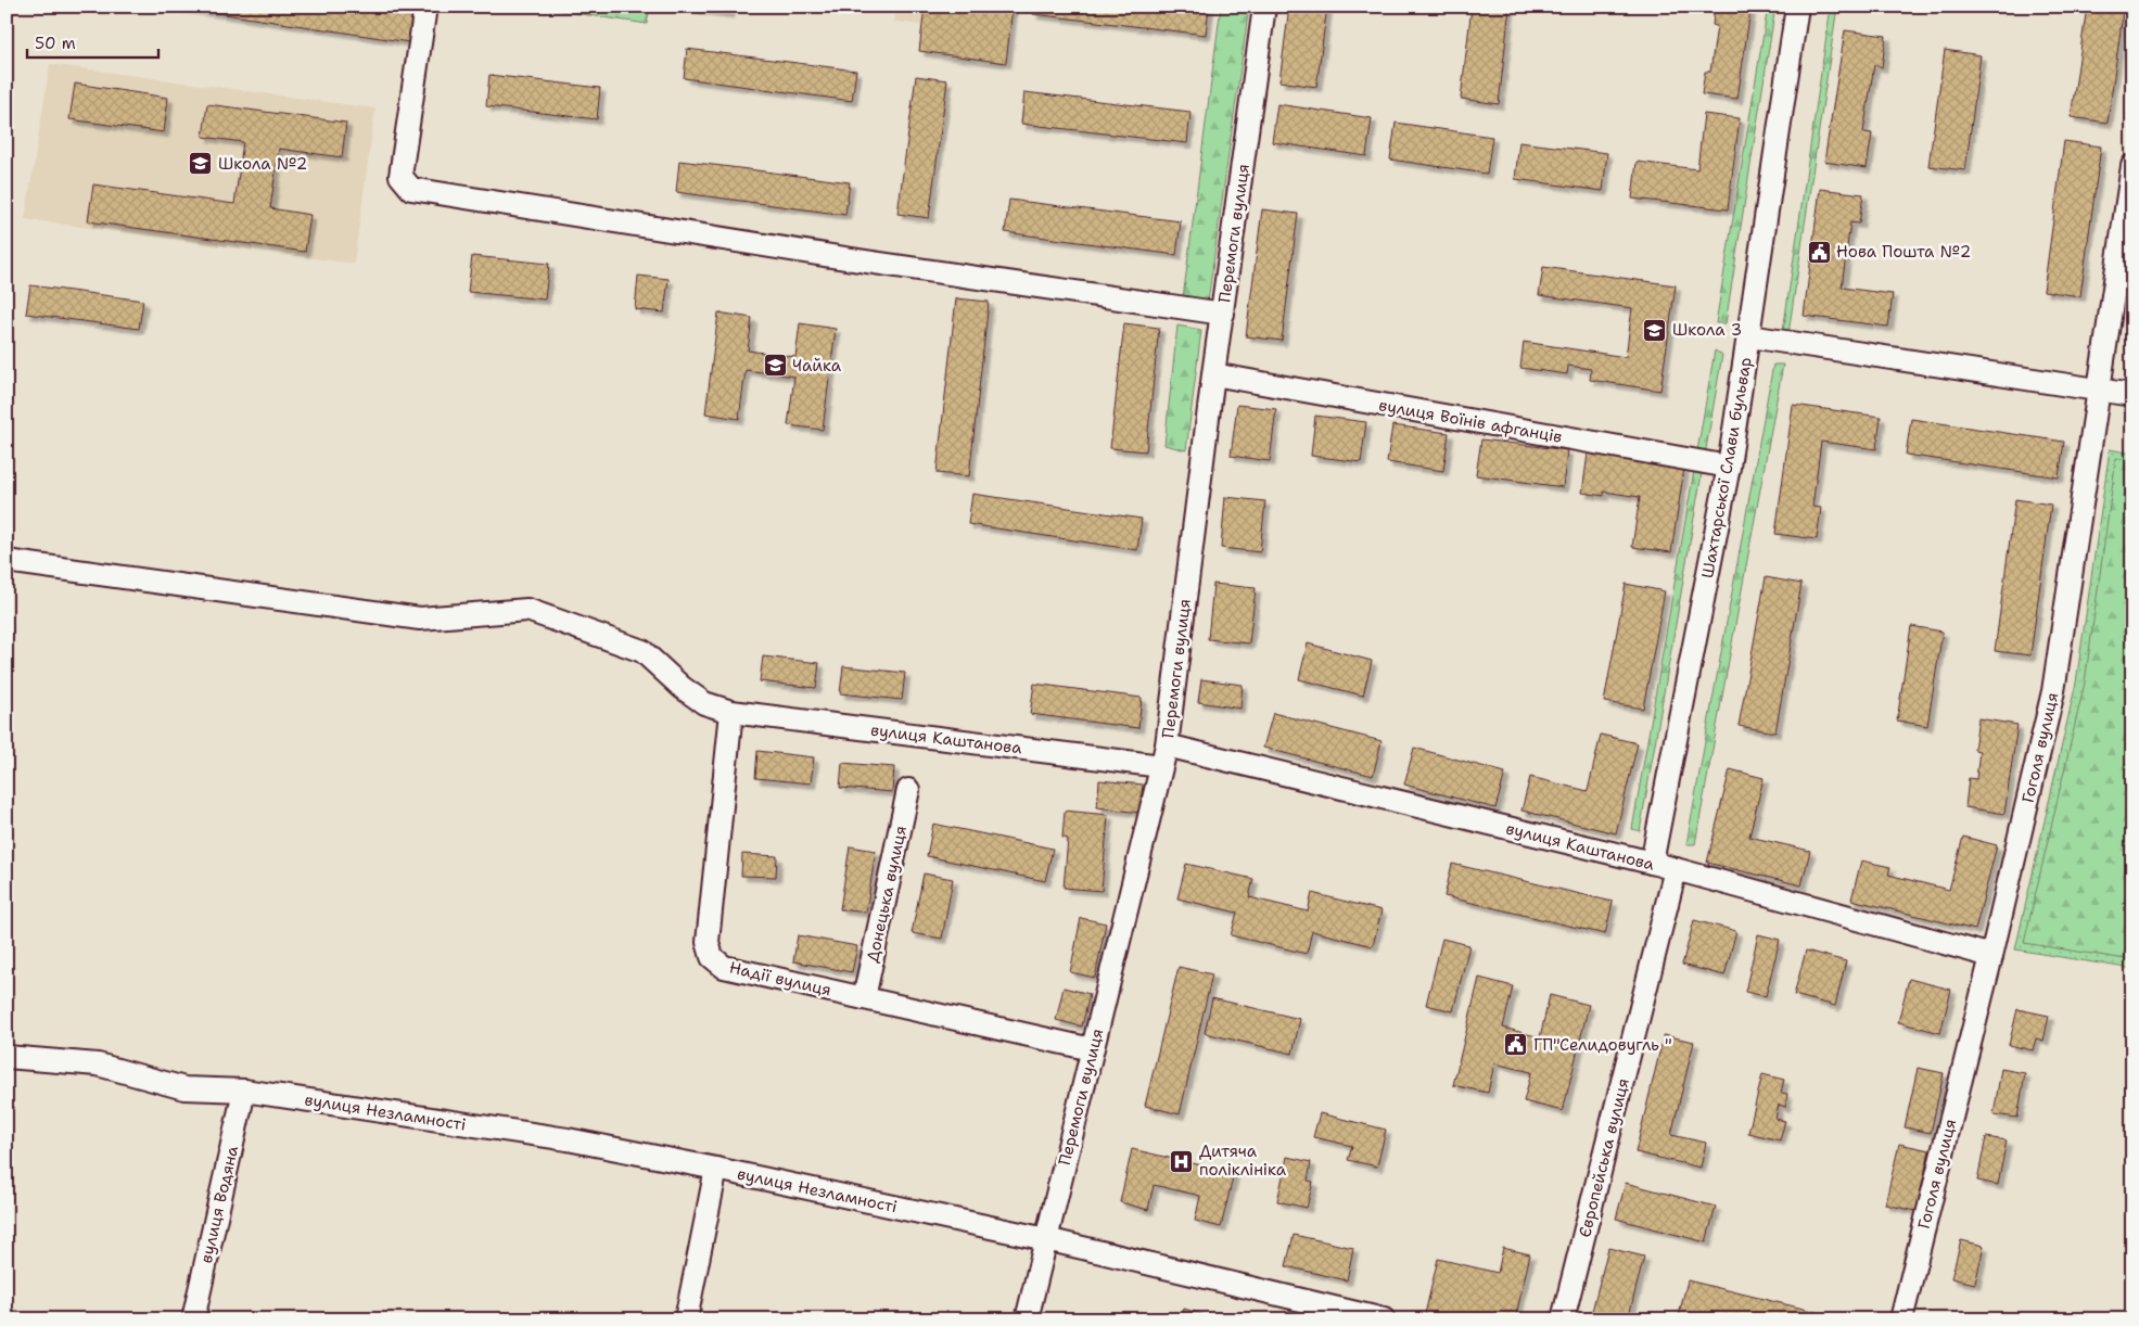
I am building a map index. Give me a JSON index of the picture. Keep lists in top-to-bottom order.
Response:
{
  "streets": {
    "street": [
      "Перемоги вулиця",
      "вулиця Воїнів афганців",
      "Шахтарської Слави бульвар",
      "вулиця Каштанова",
      "Гоголя вулиця",
      "Донецька вулиця",
      "Надії вулиця",
      "вулиця Незламності",
      "Європейська вулиця",
      "вулиця Водяна"
    ]
  },
  "crossings": [
    ["Перемоги вулиця", "вулиця Воїнів афганців"],
    ["Перемоги вулиця", "вулиця Каштанова"],
    ["Перемоги вулиця", "Надії вулиця"],
    ["Перемоги вулиця", "вулиця Незламності"],
    ["вулиця Воїнів афганців", "Шахтарської Слави бульвар"],
    ["Шахтарської Слави бульвар", "вулиця Каштанова"],
    ["вулиця Каштанова", "Гоголя вулиця"],
    ["вулиця Каштанова", "Надії вулиця"],
    ["вулиця Каштанова", "Європейська вулиця"],
    ["Донецька вулиця", "Надії вулиця"],
    ["вулиця Незламності", "вулиця Водяна"]
  ],
  "places": {
    "school or university": ["Школа №2", "Школа 3", "Чайка"],
    "public building": ["Нова Пошта №2", "ГП\"Селидовугль \""],
    "hospital": ["Дитяча поліклініка"]
  },
  "scale_bar": "50 m"
}
